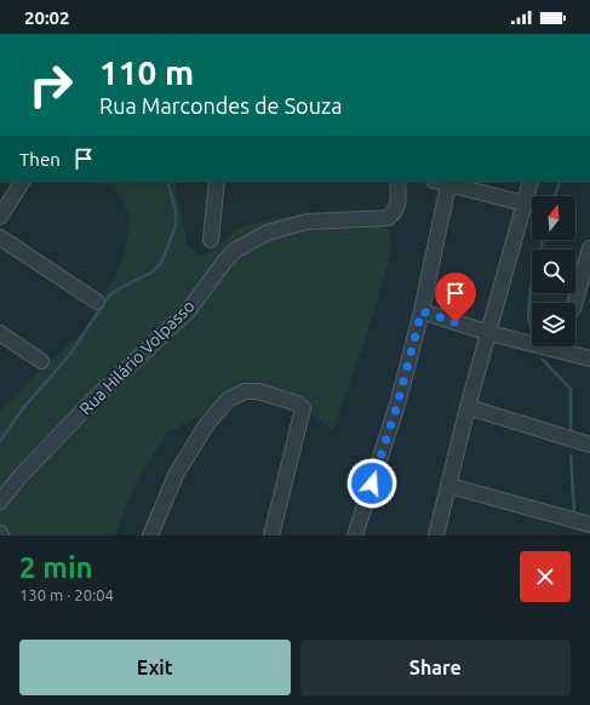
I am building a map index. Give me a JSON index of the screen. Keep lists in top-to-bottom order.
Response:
{
  "streets": {
    "street": ["Rua Hilário Volpasso"]
  },
  "north": "top",
  "page": {
    "status": "20:02",
    "turn": ["110 m", "Rua Marcondes de Souza"],
    "then": "Then",
    "heading": ["2 min", "130 m · 20:04"],
    "buttons": ["Exit", "Share"]
  }
}
